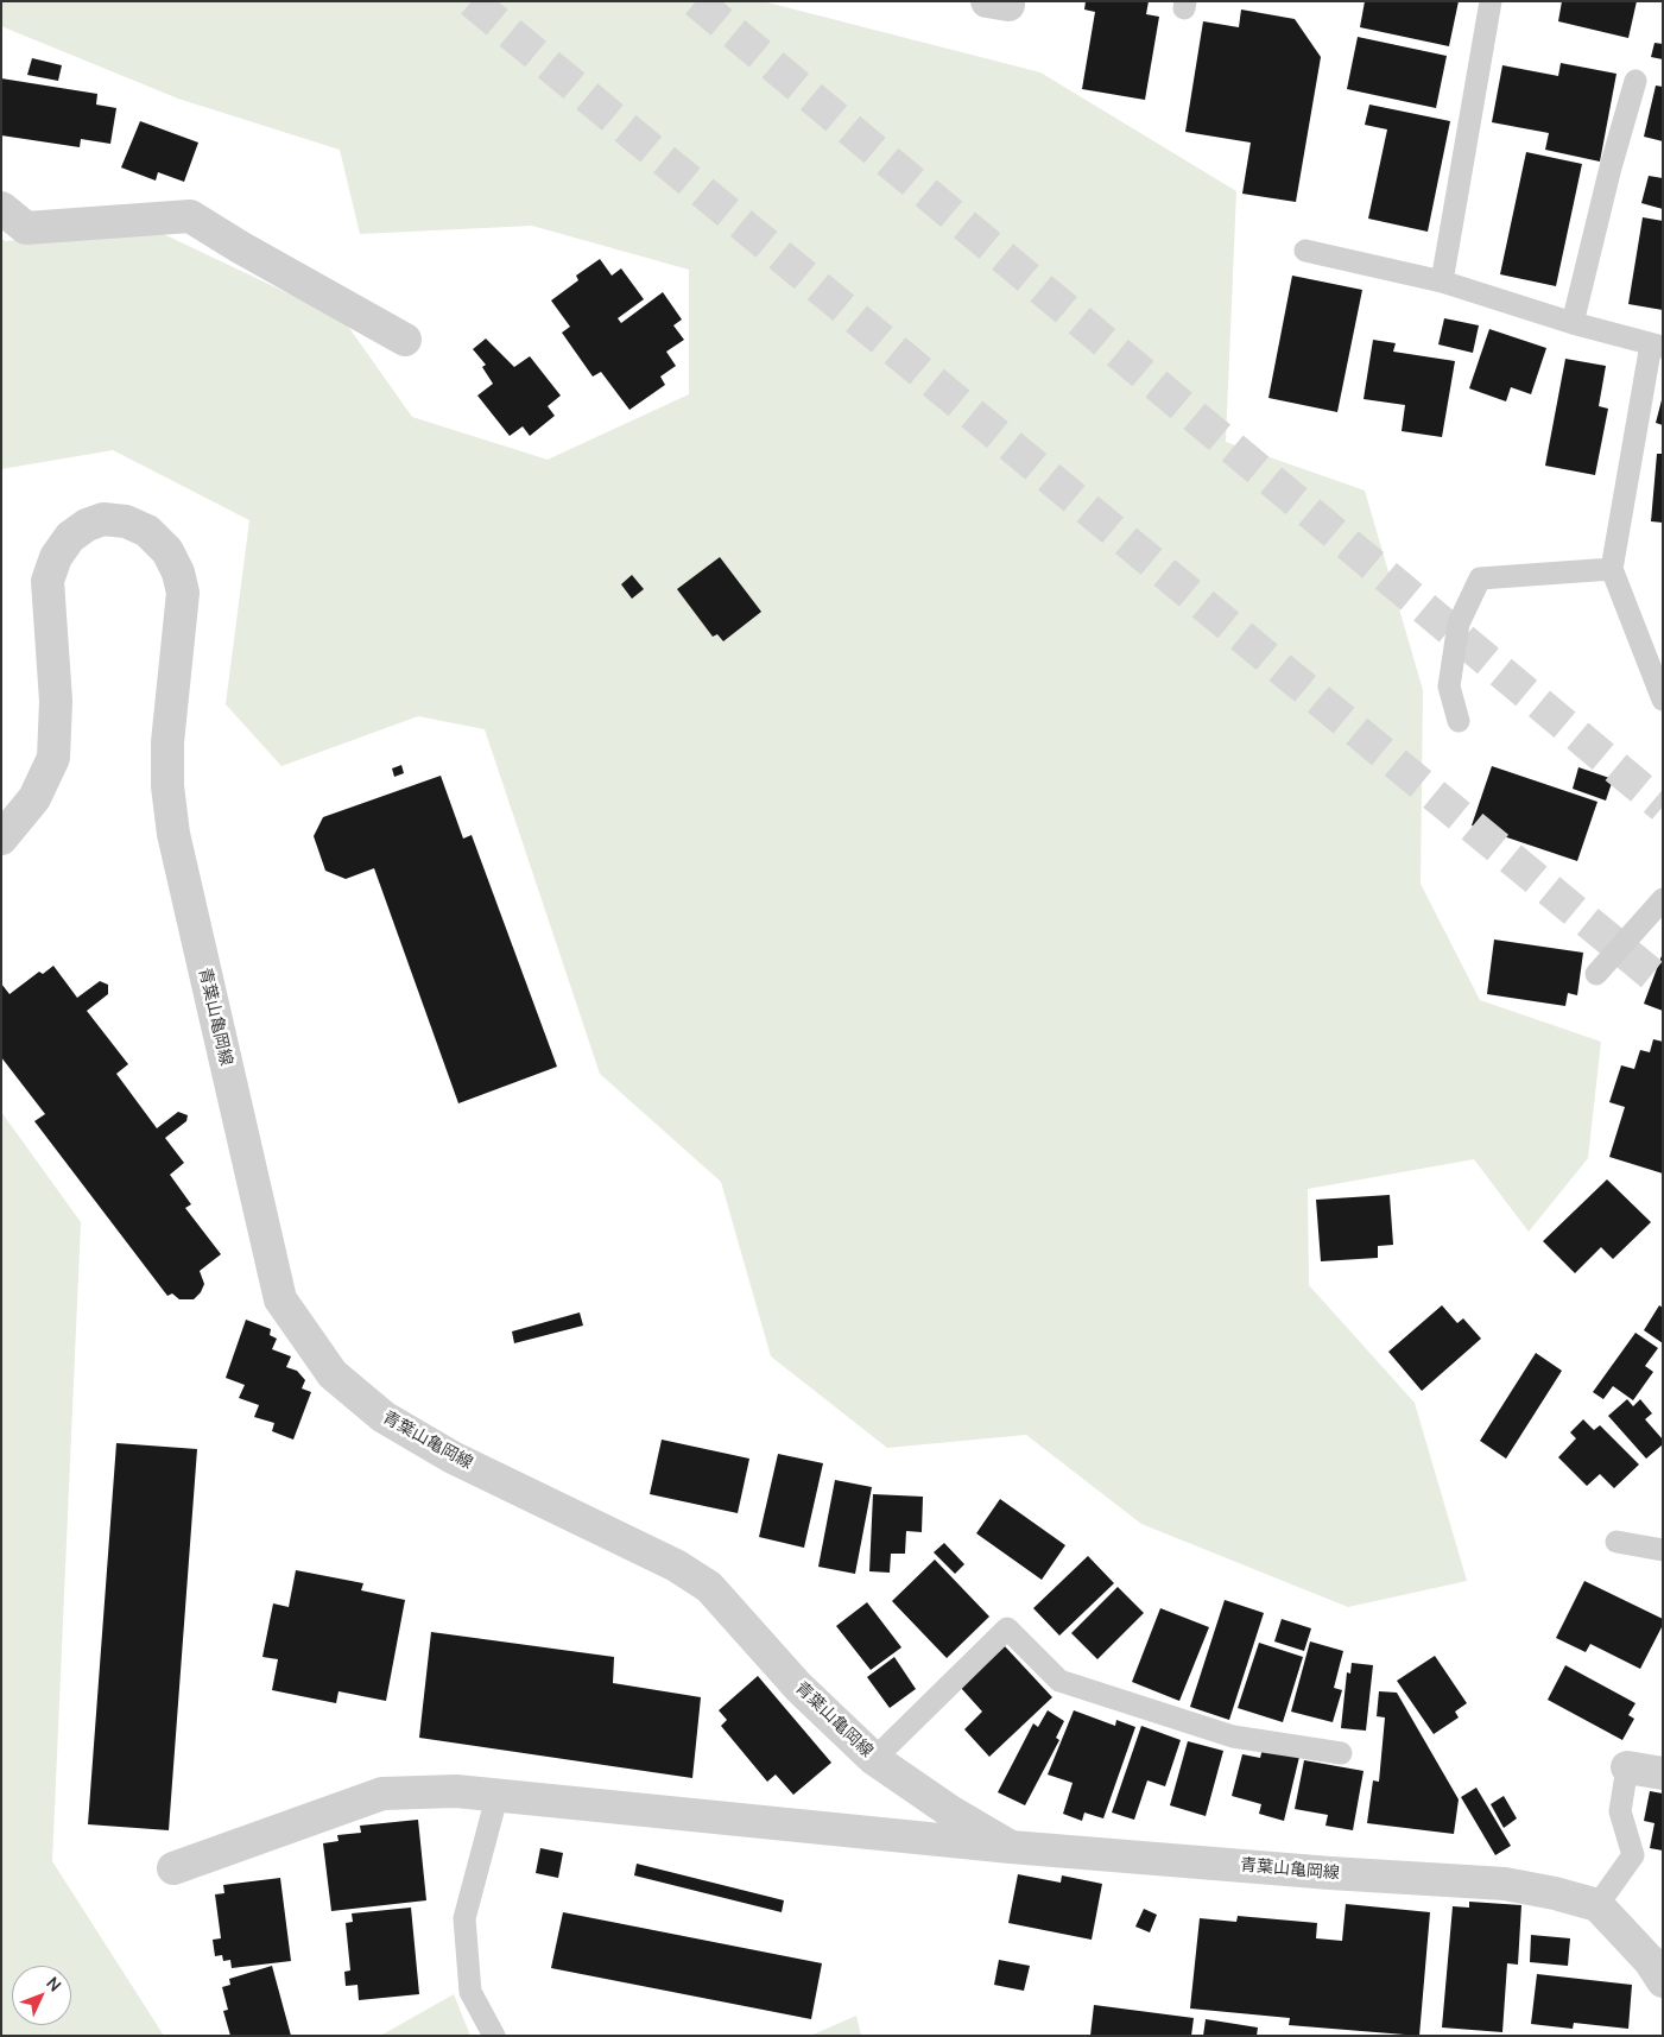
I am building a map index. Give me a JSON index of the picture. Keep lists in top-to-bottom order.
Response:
{
  "streets": {
    "street": ["青葉山亀岡線"]
  },
  "north": "top right"
}
